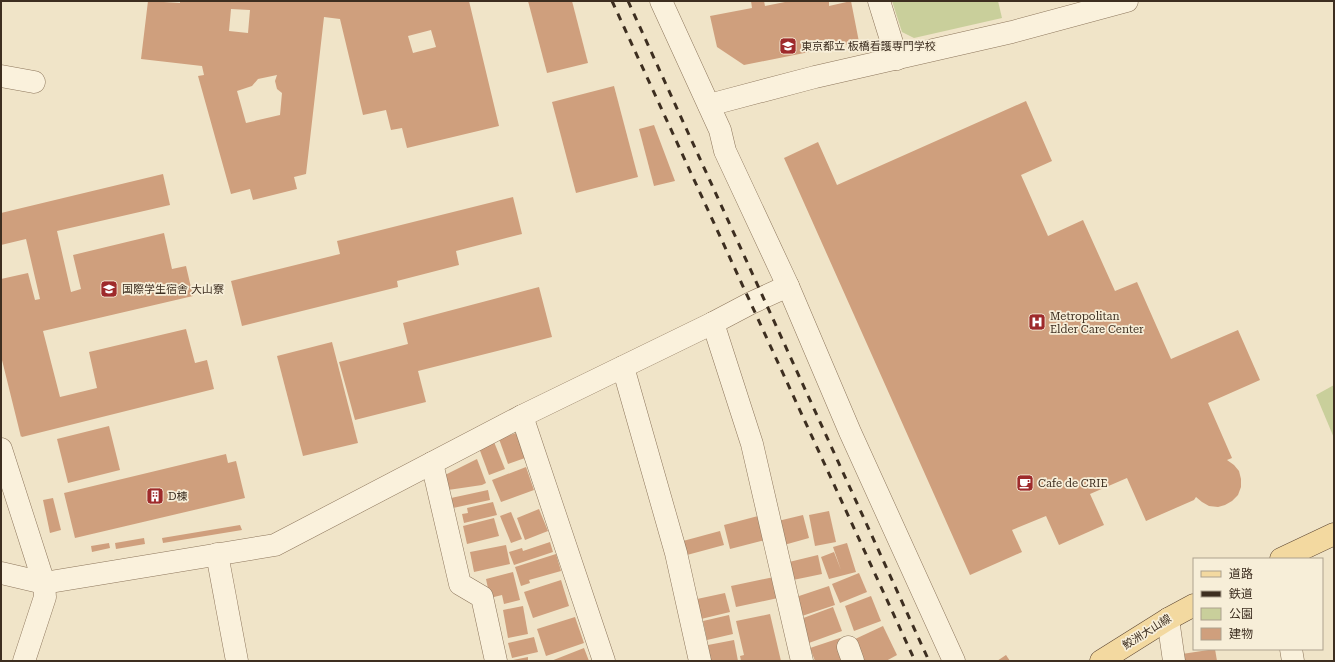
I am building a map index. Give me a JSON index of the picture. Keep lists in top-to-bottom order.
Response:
{
  "streets": {
    "main road": ["鮫洲大山線"]
  },
  "places": {
    "school or university": ["東京都立 板橋看護専門学校", "国際学生宿舎 大山寮"],
    "hospital": ["Metropolitan Elder Care Center"],
    "cafe": ["Cafe de CRIE"],
    "building": ["D棟"]
  },
  "legend": [
    "道路",
    "鉄道",
    "公園",
    "建物"
  ]
}
